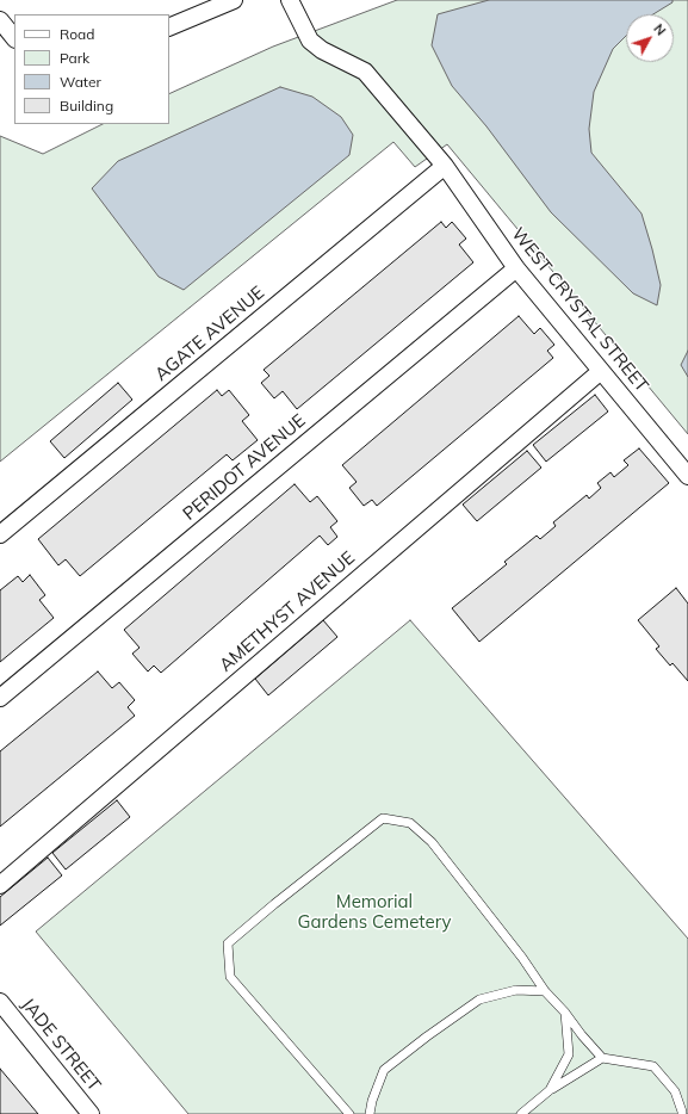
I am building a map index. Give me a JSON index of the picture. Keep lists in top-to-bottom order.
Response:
{
  "streets": {
    "street": [
      "WEST CRYSTAL STREET",
      "AGATE AVENUE",
      "PERIDOT AVENUE",
      "AMETHYST AVENUE",
      "JADE STREET"
    ]
  },
  "crossings": [
    ["WEST CRYSTAL STREET", "AGATE AVENUE"],
    ["WEST CRYSTAL STREET", "PERIDOT AVENUE"],
    ["WEST CRYSTAL STREET", "AMETHYST AVENUE"]
  ],
  "parks": ["Memorial Gardens Cemetery"],
  "legend": [
    "Road",
    "Park",
    "Water",
    "Building"
  ],
  "north": "top right"
}
